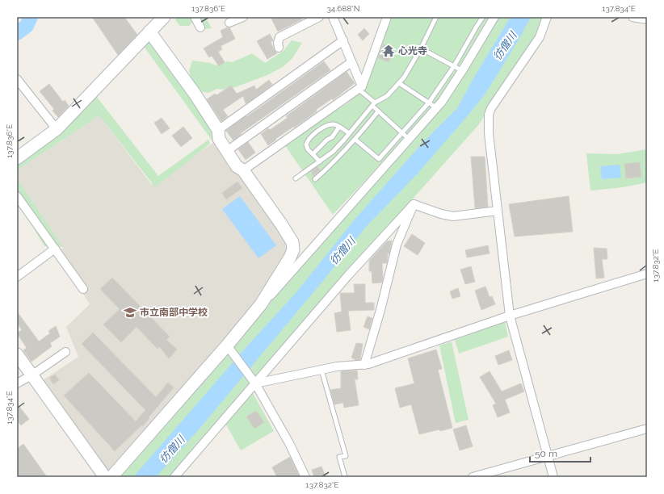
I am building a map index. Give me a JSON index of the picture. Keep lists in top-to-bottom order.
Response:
{
  "water": ["彷僧川"],
  "places": {
    "temple": ["心光寺"],
    "school or university": ["市立南部中学校"]
  },
  "scale_bar": "50 m",
  "coordinates": [
    "137.836°E",
    "34.688°N",
    "137.834°E",
    "137.832°E"
  ]
}
